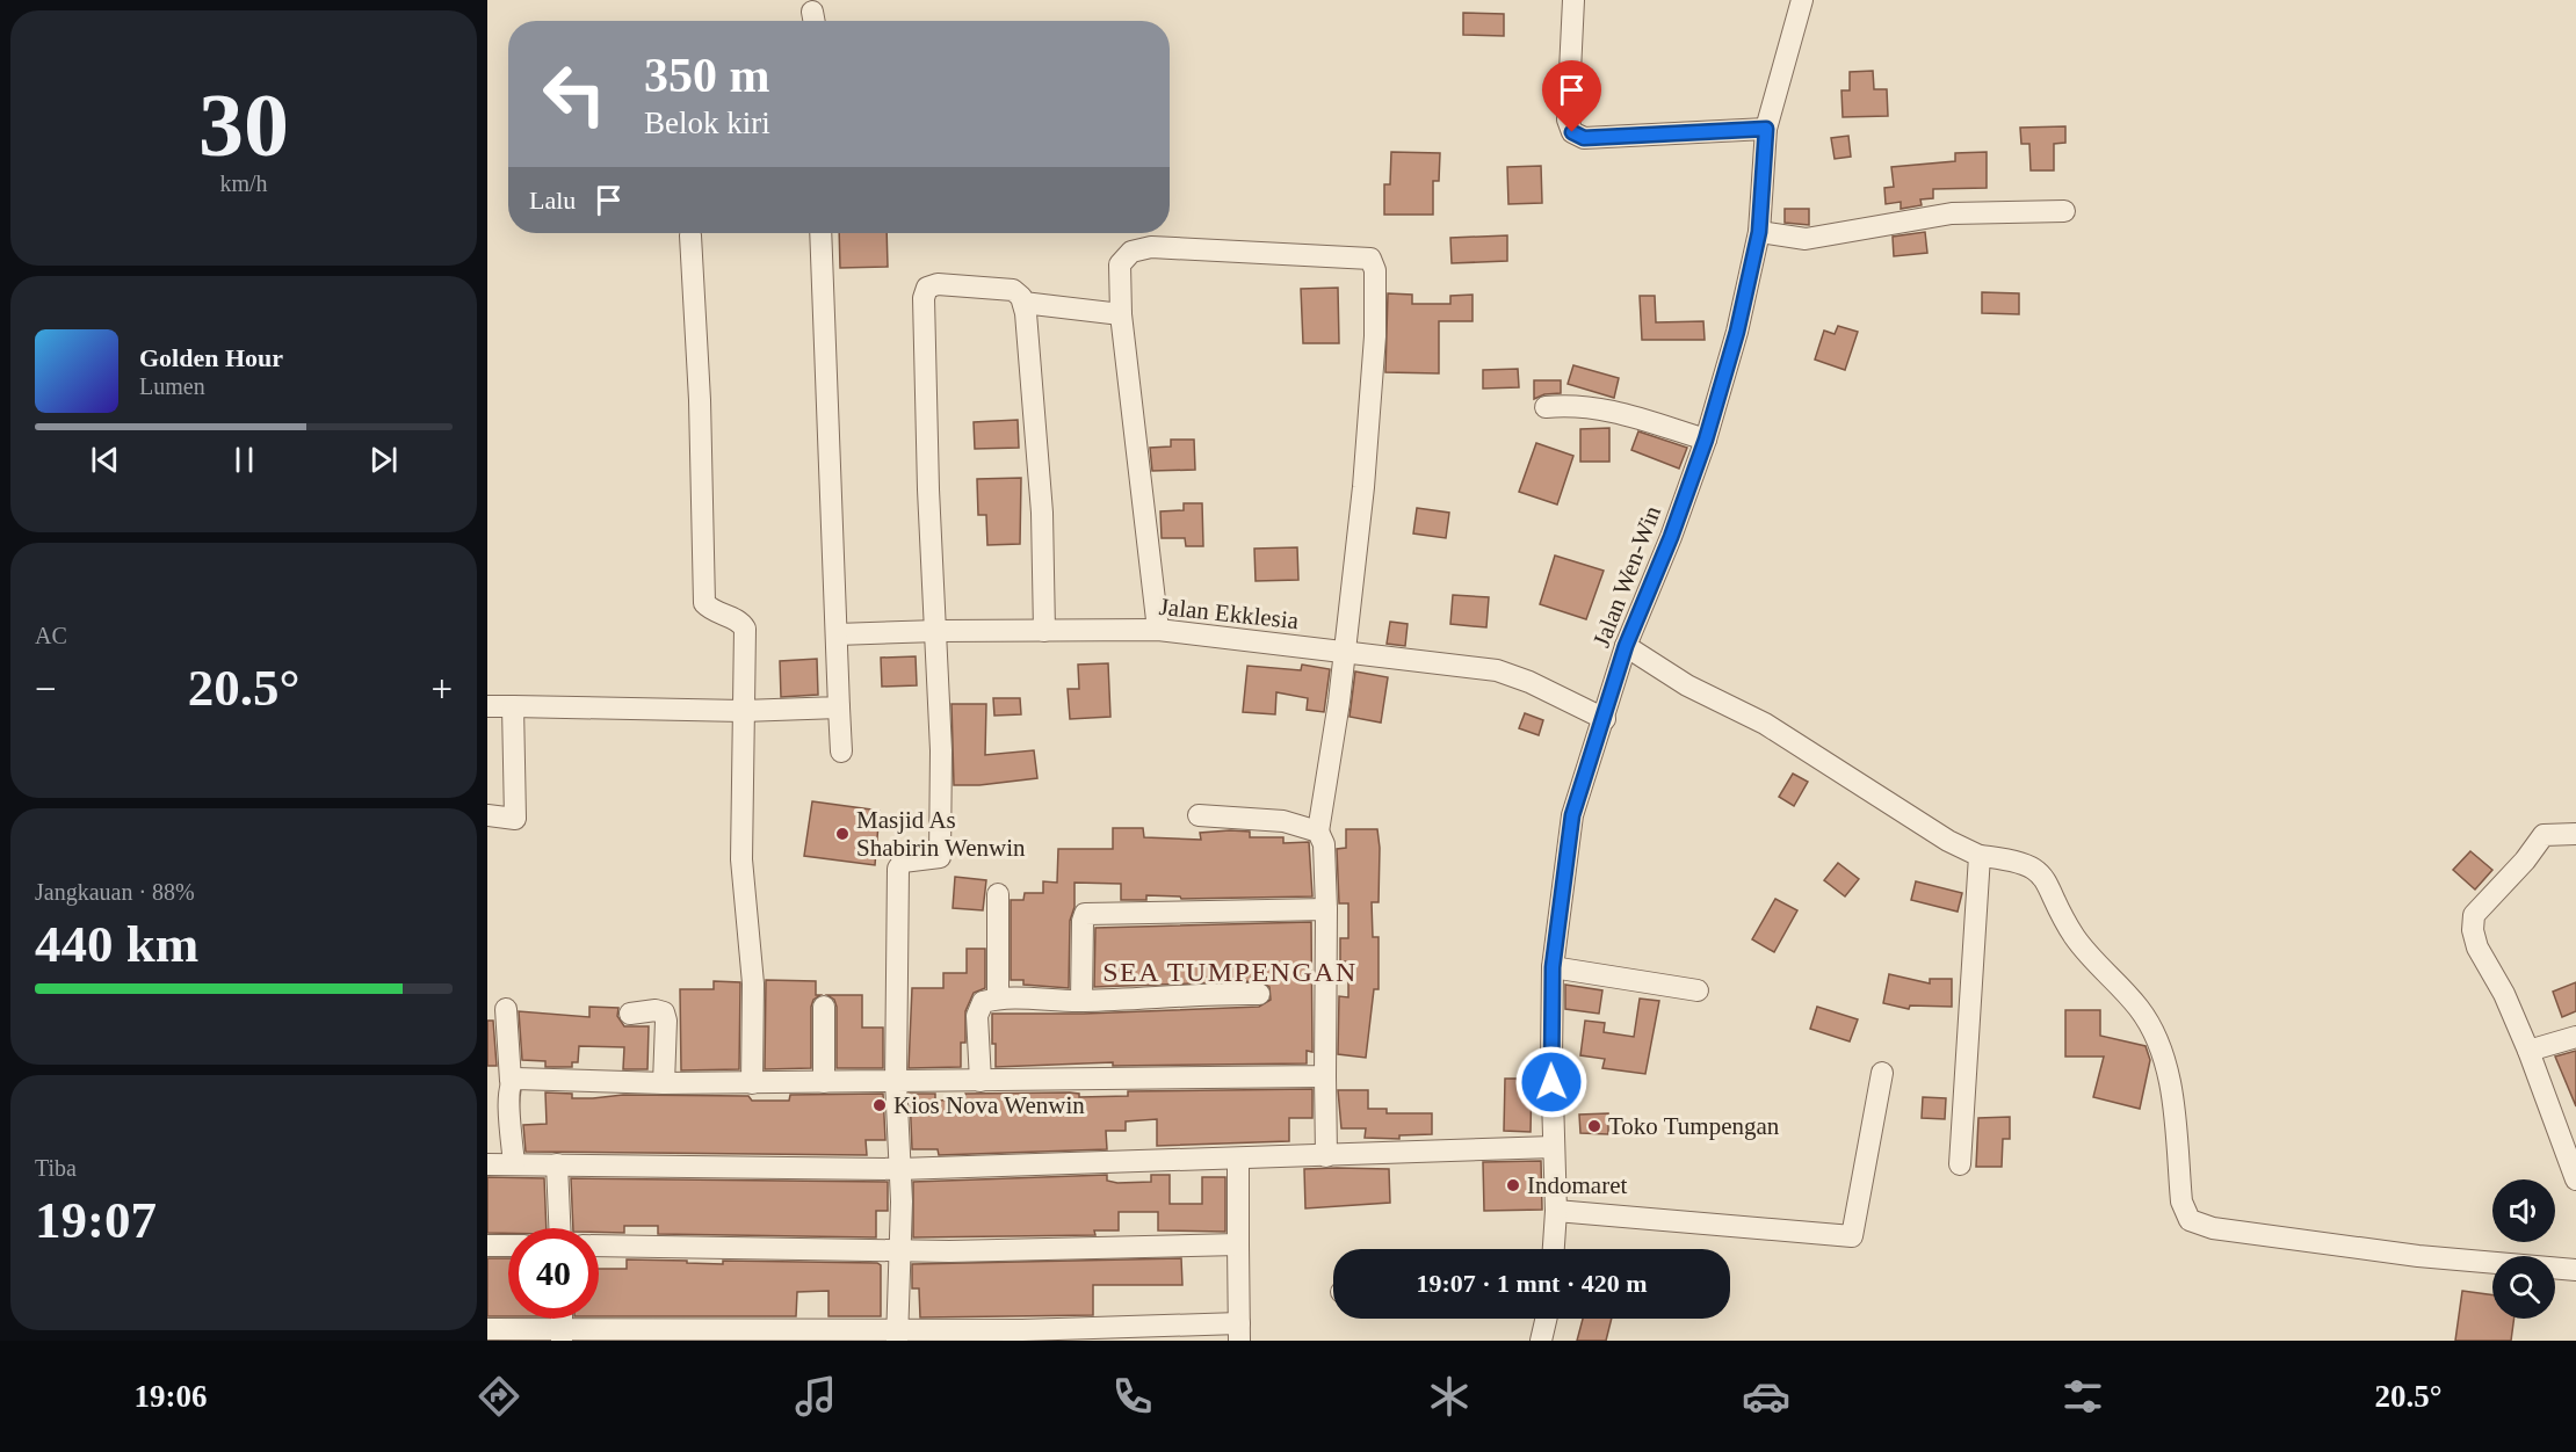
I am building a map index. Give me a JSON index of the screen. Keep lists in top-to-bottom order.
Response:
{
  "streets": {
    "street": ["Jalan Wen-Win", "Jalan Ekklesia"]
  },
  "crossings": [
    ["Jalan Wen-Win", "Jalan Ekklesia"]
  ],
  "districts": ["SEA TUMPENGAN"],
  "places": [
    "Masjid As Shabirin Wenwin",
    "Kios Nova Wenwin",
    "Toko Tumpengan",
    "Indomaret"
  ],
  "page": {
    "tile": [
      ["30", "km/h"],
      "AC",
      ["Jangkauan · 88%", "440 km"],
      ["Tiba", "19:07"]
    ],
    "turn": ["350 m", "Belok kiri"],
    "then": "Lalu",
    "song": ["Golden Hour", "Lumen"],
    "heat": ["−", "20.5°", "+"],
    "limit": "40",
    "trip": "19:07 · 1 mnt · 420 m",
    "tabs": ["19:06", "20.5°"]
  }
}
